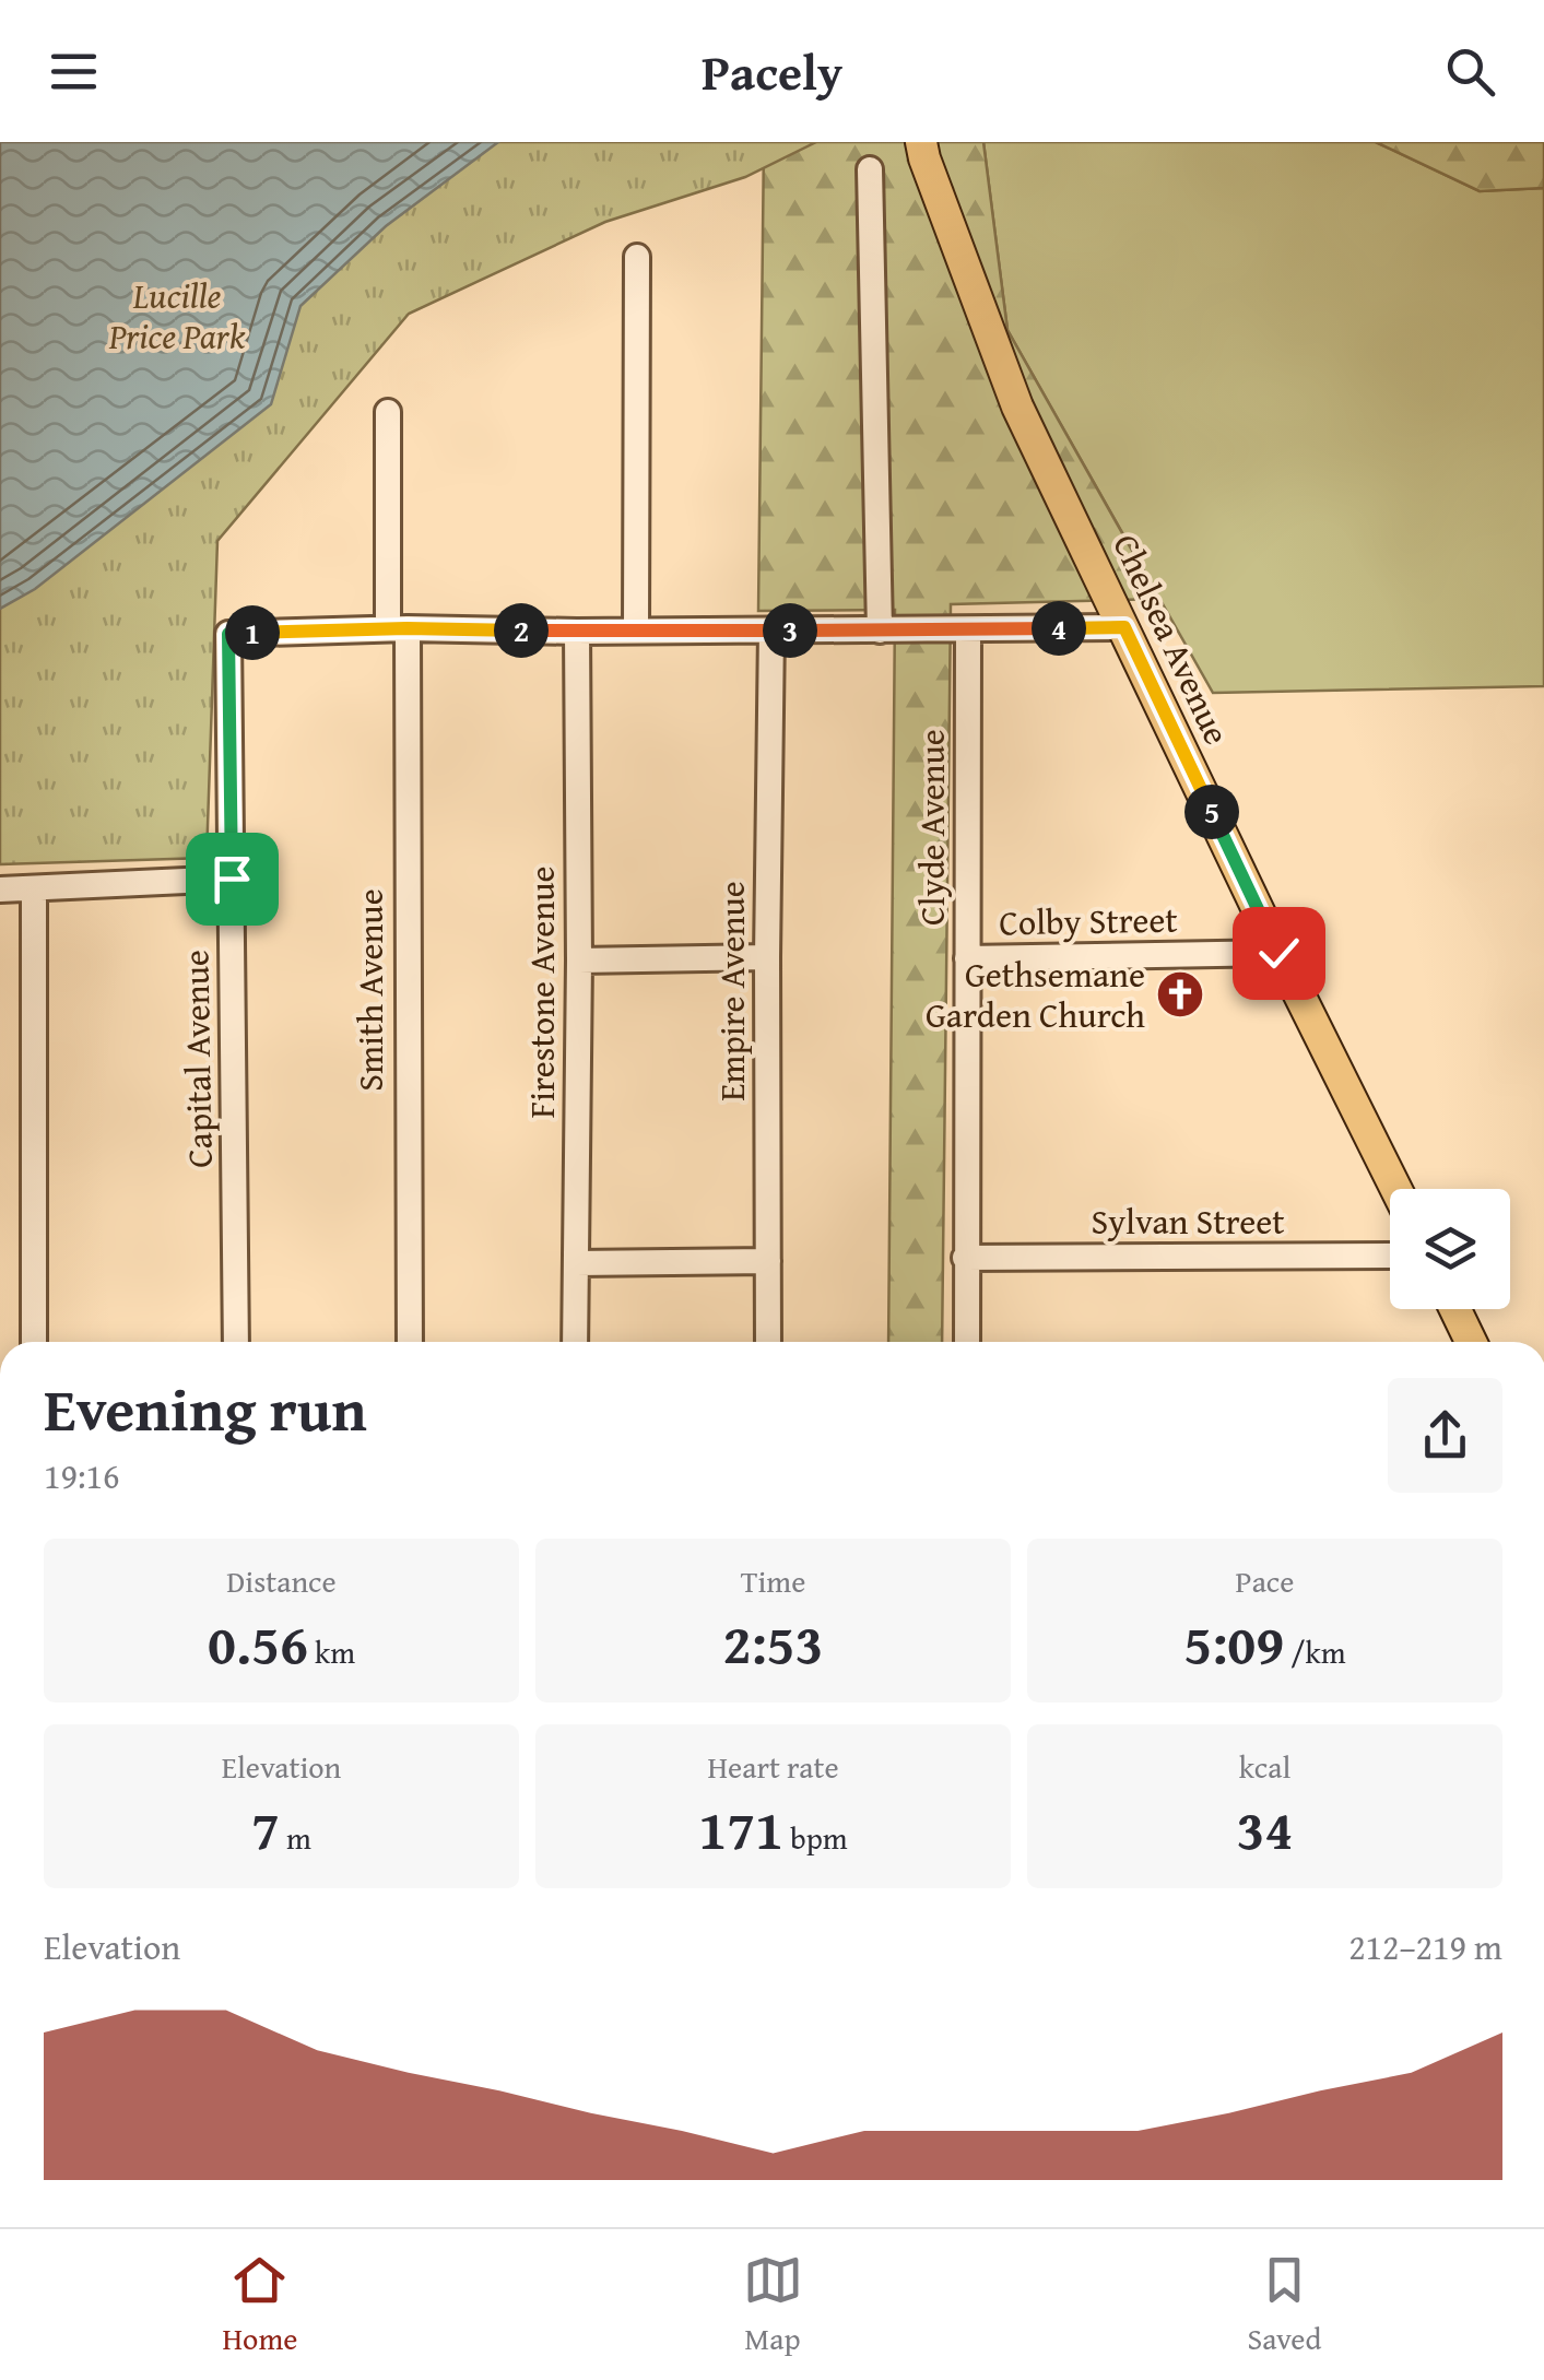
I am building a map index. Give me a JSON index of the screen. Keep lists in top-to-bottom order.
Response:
{
  "streets": {
    "main road": ["Chelsea Avenue"],
    "street": [
      "Clyde Avenue",
      "Colby Street",
      "Smith Avenue",
      "Empire Avenue",
      "Firestone Avenue",
      "Capital Avenue",
      "Sylvan Street"
    ]
  },
  "crossings": [
    ["Chelsea Avenue", "Colby Street"],
    ["Clyde Avenue", "Colby Street"],
    ["Clyde Avenue", "Sylvan Street"],
    ["Smith Avenue", "Capital Avenue"]
  ],
  "parks": ["Lucille Price Park"],
  "places": {
    "church": ["Gethsemane Garden Church"]
  },
  "page": {
    "header": "Pacely",
    "pins": [
      "4",
      "2",
      "3",
      "1",
      "5"
    ],
    "heading": ["Evening run", "19:16"],
    "stats": [
      ["Distance", "0.56 km"],
      ["Time", "2:53"],
      ["Pace", "5:09 /km"],
      ["Elevation", "7 m"],
      ["Heart rate", "171 bpm"],
      ["kcal", "34"]
    ],
    "chart": ["Elevation", "212–219 m"],
    "tabs": ["Home", "Map", "Saved"]
  }
}
